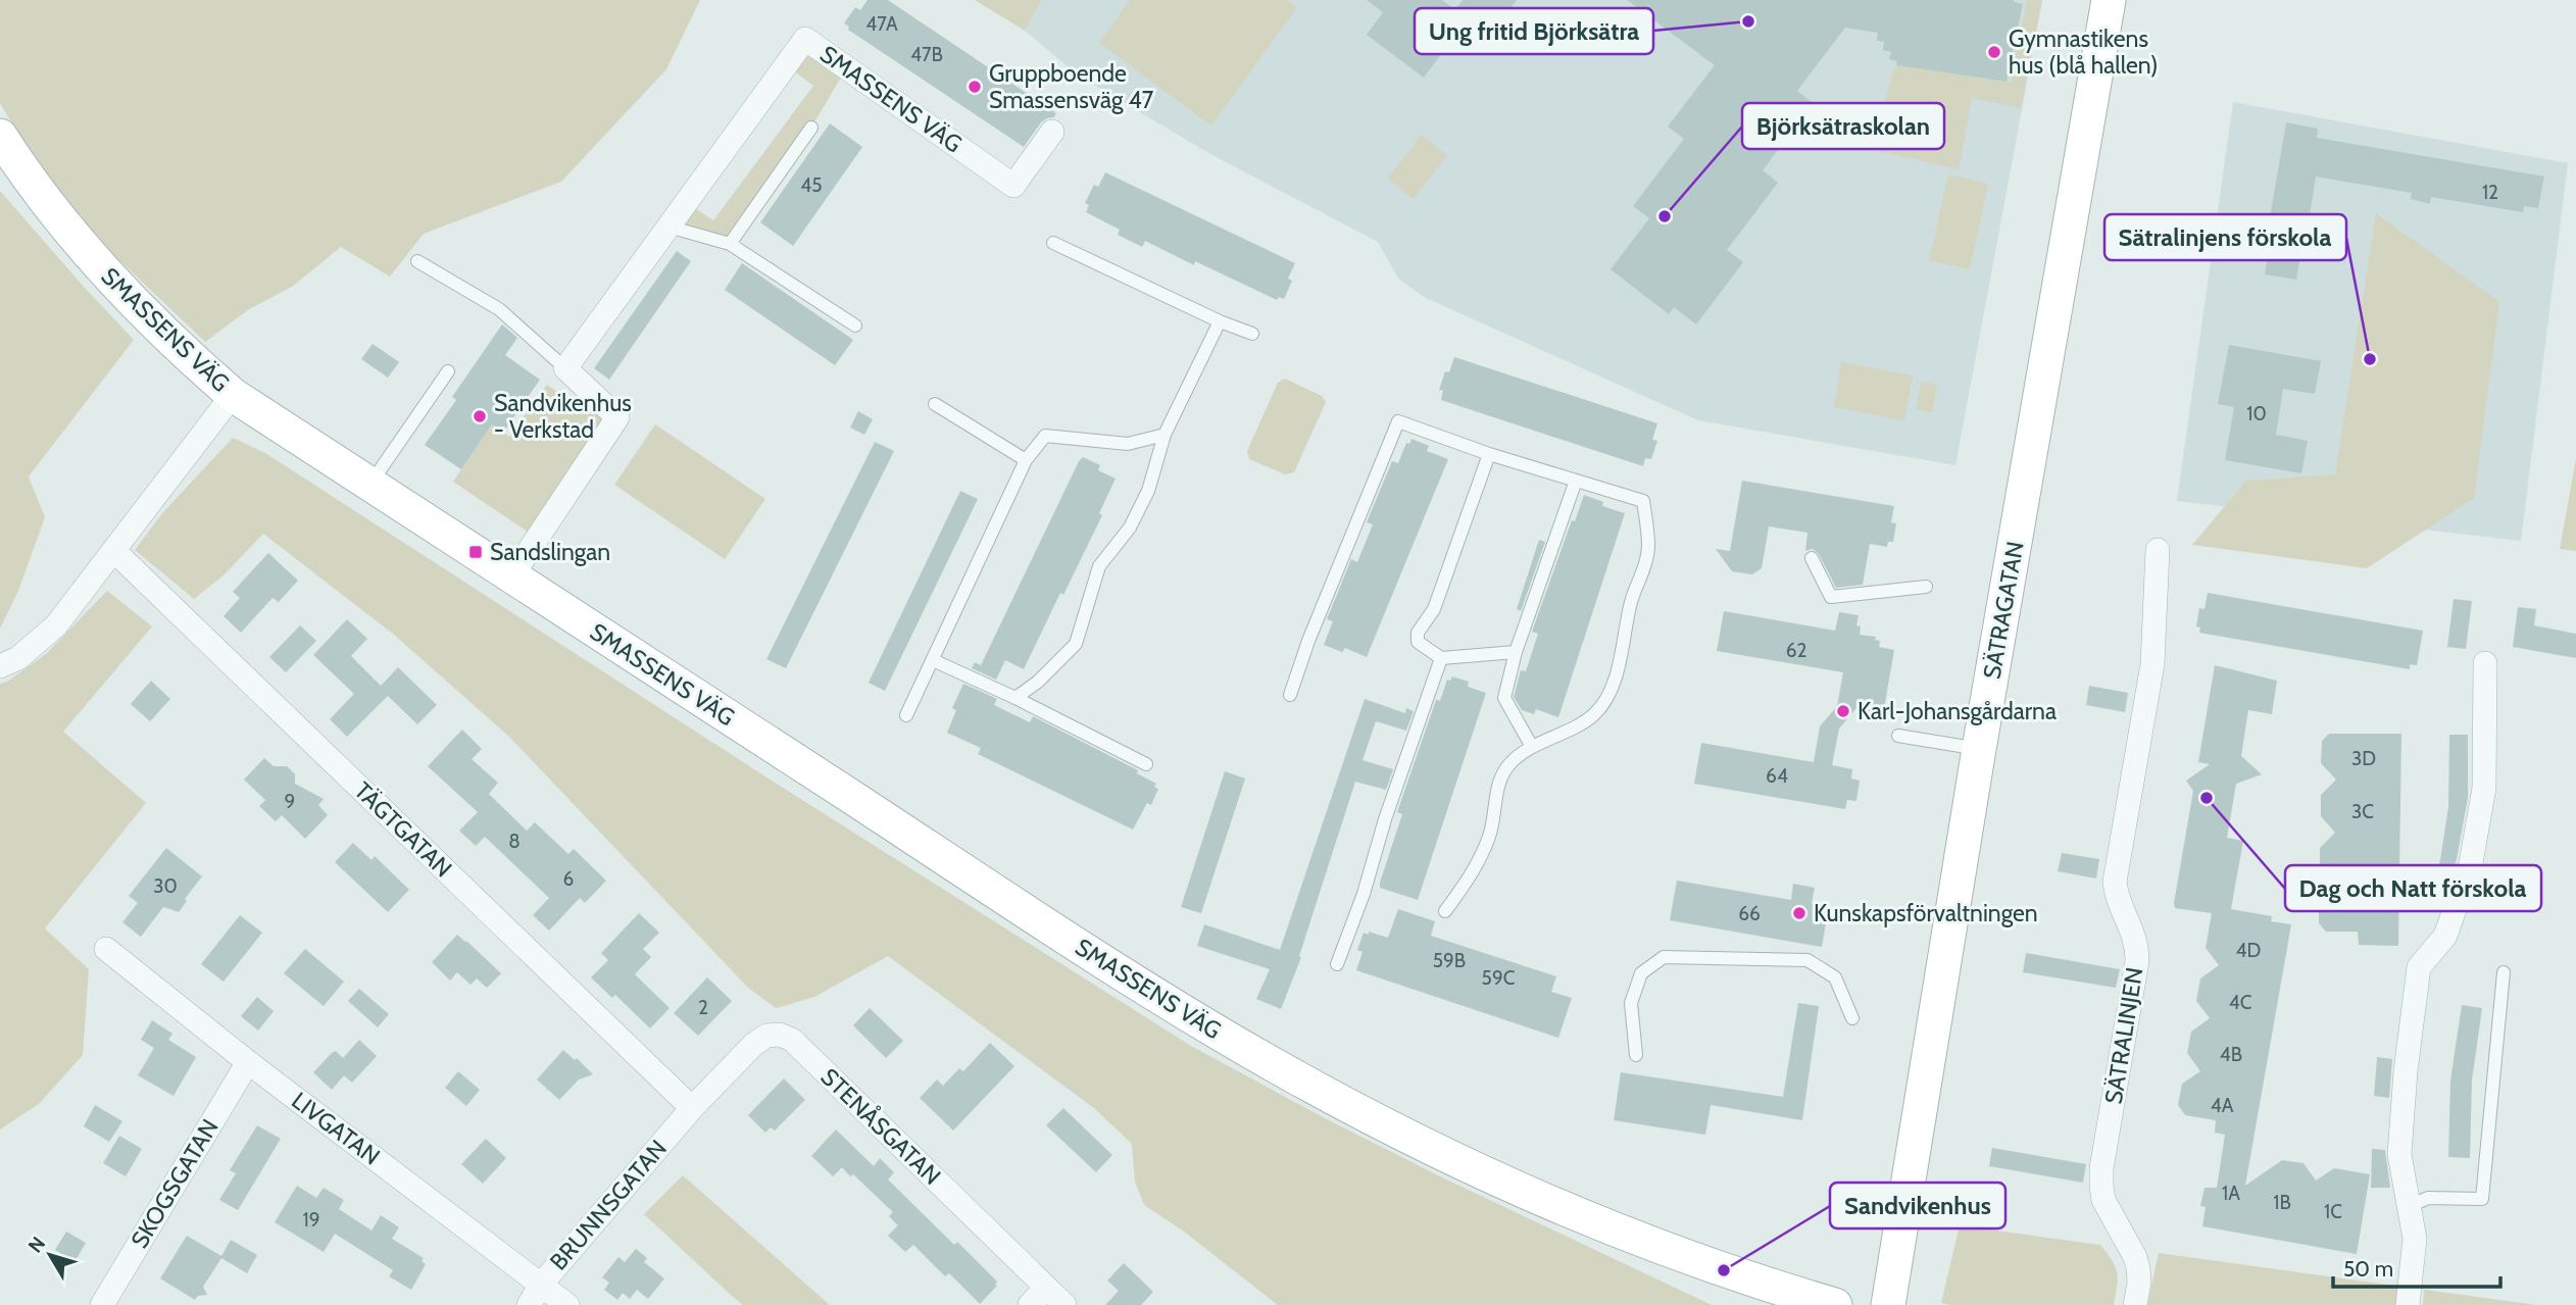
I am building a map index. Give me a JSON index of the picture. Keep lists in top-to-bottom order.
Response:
{
  "streets": {
    "street": [
      "SMASSENS VÄG",
      "SÄTRAGATAN",
      "TÄGTGATAN",
      "SÄTRALINJEN",
      "STENÅSGATAN",
      "LIVGATAN",
      "SKOGSGATAN",
      "BRUNNSGATAN"
    ]
  },
  "crossings": [
    ["TÄGTGATAN", "STENÅSGATAN"],
    ["TÄGTGATAN", "BRUNNSGATAN"],
    ["STENÅSGATAN", "BRUNNSGATAN"],
    ["LIVGATAN", "SKOGSGATAN"],
    ["LIVGATAN", "BRUNNSGATAN"]
  ],
  "places": {
    "other": [
      "Ung fritid Björksätra",
      "Gymnastikens hus (blå hallen)",
      "Gruppboende Smassensväg 47",
      "Björksätraskolan",
      "Sätralinjens förskola",
      "Sandvikenhus - Verkstad",
      "Karl-Johansgårdarna",
      "Dag och Natt förskola",
      "Kunskapsförvaltningen",
      "Sandvikenhus"
    ],
    "transit": ["Sandslingan"]
  },
  "house_numbers": [
    "47A",
    "47B",
    "45",
    "12",
    "10",
    "62",
    "3D",
    "64",
    "9",
    "3C",
    "8",
    "6",
    "30",
    "66",
    "4D",
    "59B",
    "59C",
    "4C",
    "2",
    "4B",
    "4A",
    "1A",
    "1B",
    "1C",
    "19"
  ],
  "scale_bar": "50 m",
  "north": "top left"
}
